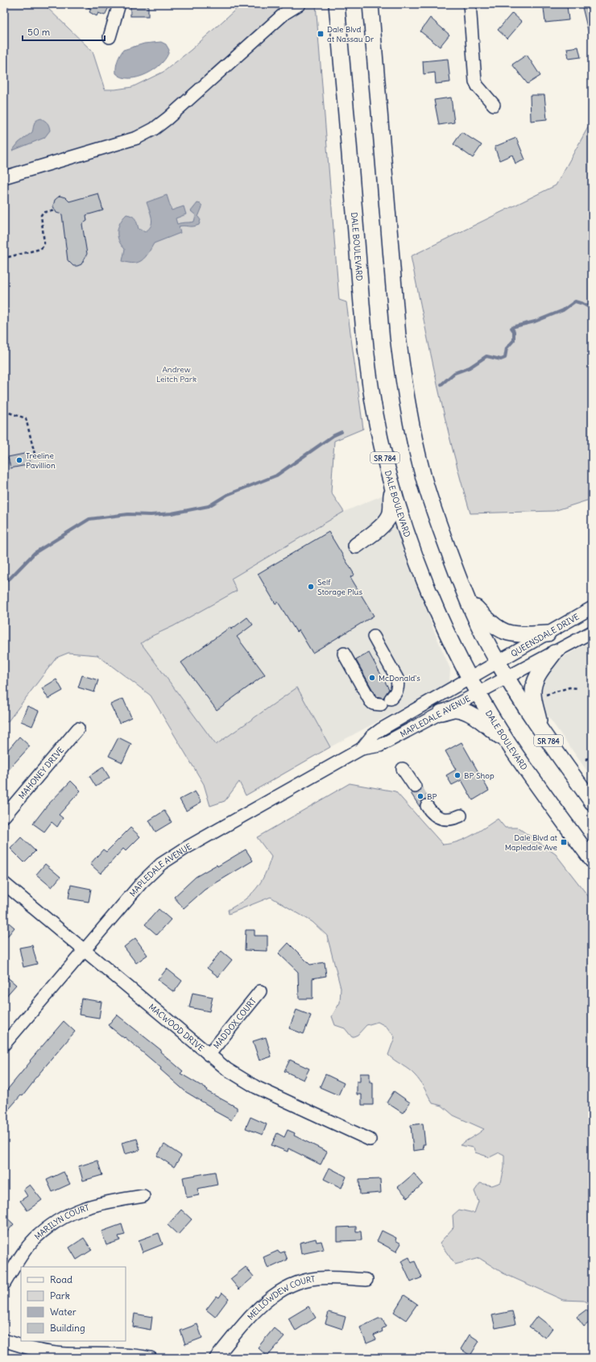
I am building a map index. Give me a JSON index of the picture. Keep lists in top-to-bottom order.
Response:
{
  "streets": {
    "main road": ["DALE BOULEVARD", "SR 784"],
    "street": [
      "QUEENSDALE DRIVE",
      "MAPLEDALE AVENUE",
      "MAHONEY DRIVE",
      "MADDOX COURT",
      "MACWOOD DRIVE",
      "MARILYN COURT",
      "MELLOWDEW COURT"
    ]
  },
  "crossings": [
    ["DALE BOULEVARD", "MAPLEDALE AVENUE"],
    ["SR 784", "QUEENSDALE DRIVE"],
    ["SR 784", "MAPLEDALE AVENUE"],
    ["QUEENSDALE DRIVE", "MAPLEDALE AVENUE"],
    ["MAPLEDALE AVENUE", "MACWOOD DRIVE"],
    ["MADDOX COURT", "MACWOOD DRIVE"]
  ],
  "parks": ["Andrew Leitch Park"],
  "places": {
    "transit": ["Dale Blvd at Nassau Dr", "Dale Blvd at Mapledale Ave"],
    "other": [
      "Treeline Pavillion",
      "Self Storage Plus",
      "McDonald's",
      "BP Shop",
      "BP"
    ]
  },
  "legend": [
    "Road",
    "Park",
    "Water",
    "Building"
  ],
  "scale_bar": "50 m"
}
